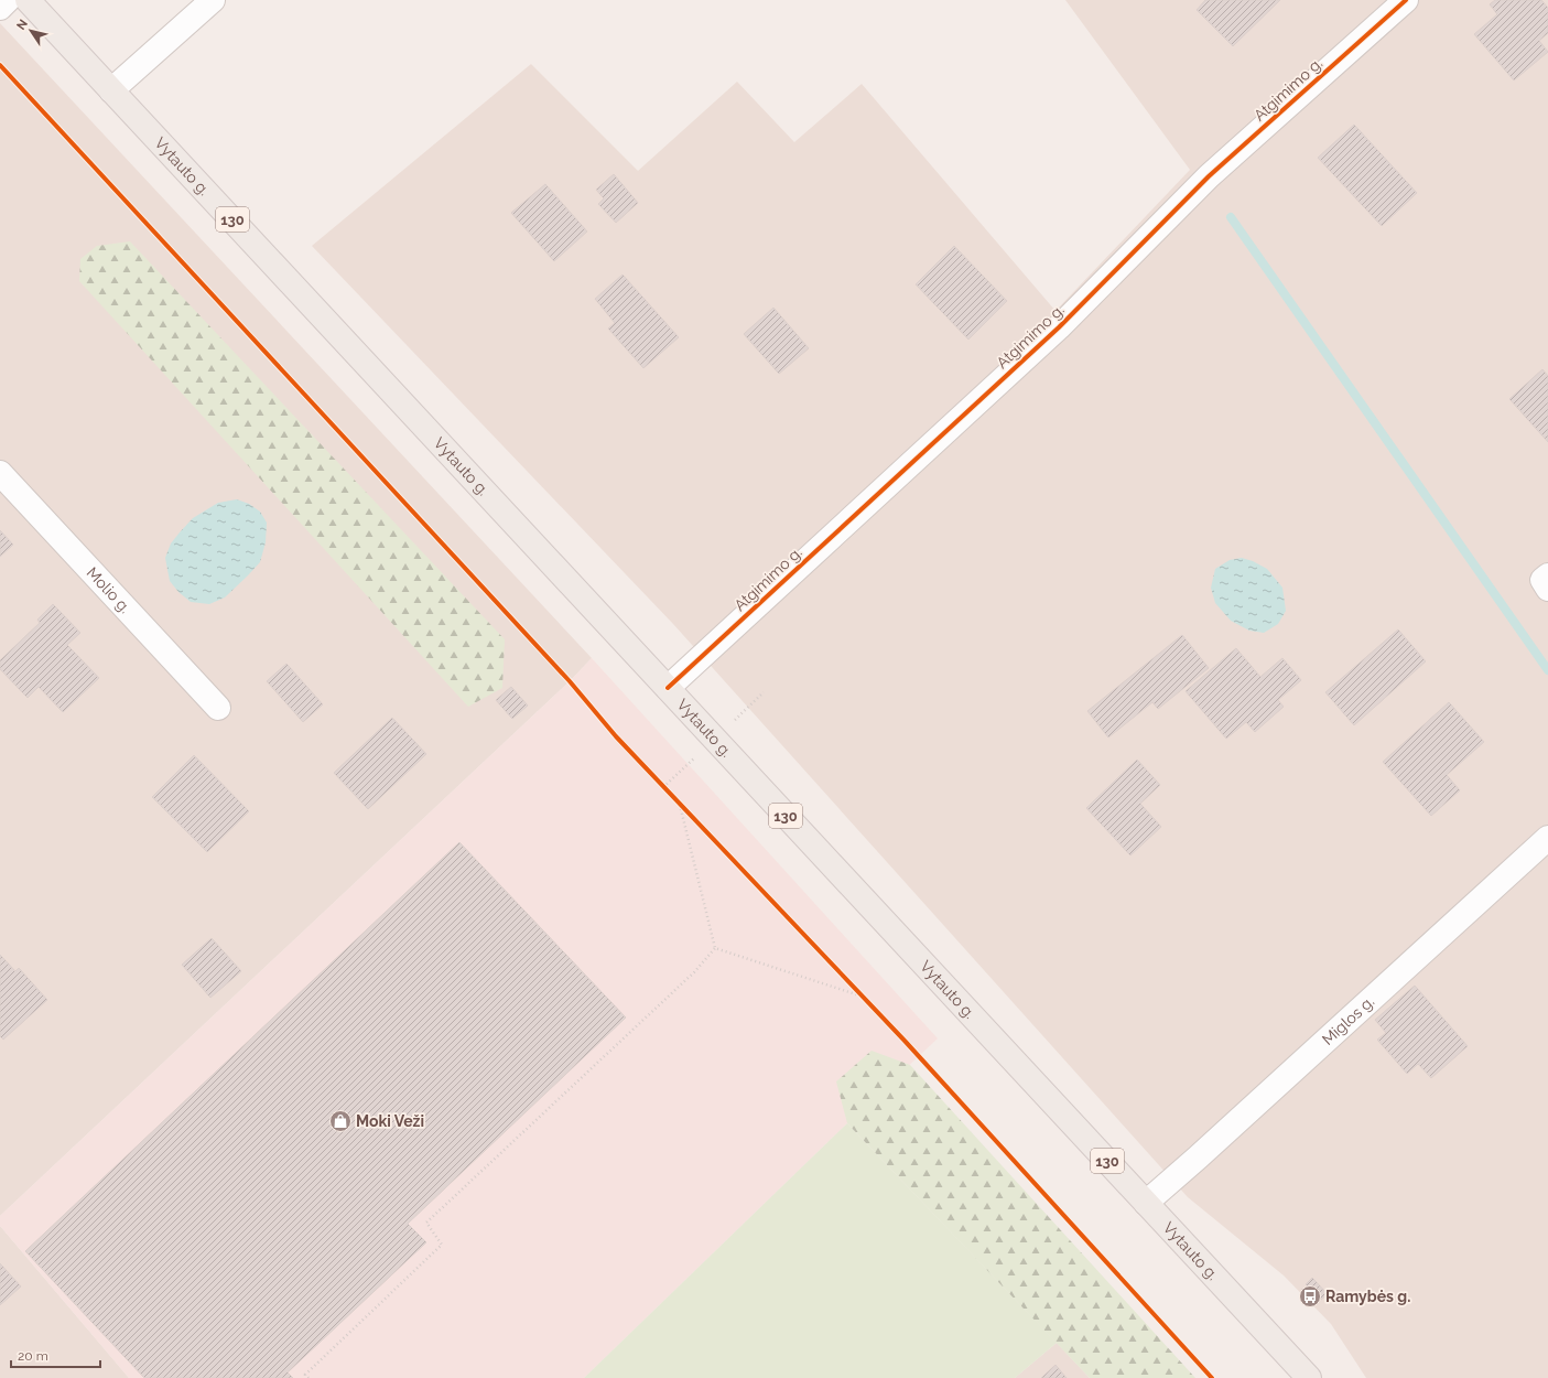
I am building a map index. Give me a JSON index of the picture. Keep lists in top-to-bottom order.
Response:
{
  "streets": {
    "main road": ["Vytauto g.", "130"],
    "street": ["Atgimimo g.", "Molio g.", "Miglos g."]
  },
  "crossings": [
    ["Atgimimo g.", "Vytauto g."],
    ["Vytauto g.", "Miglos g."]
  ],
  "places": {
    "shop": ["Moki Veži"],
    "bus stop": ["Ramybės g."]
  },
  "scale_bar": "20 m",
  "north": "top left"
}
